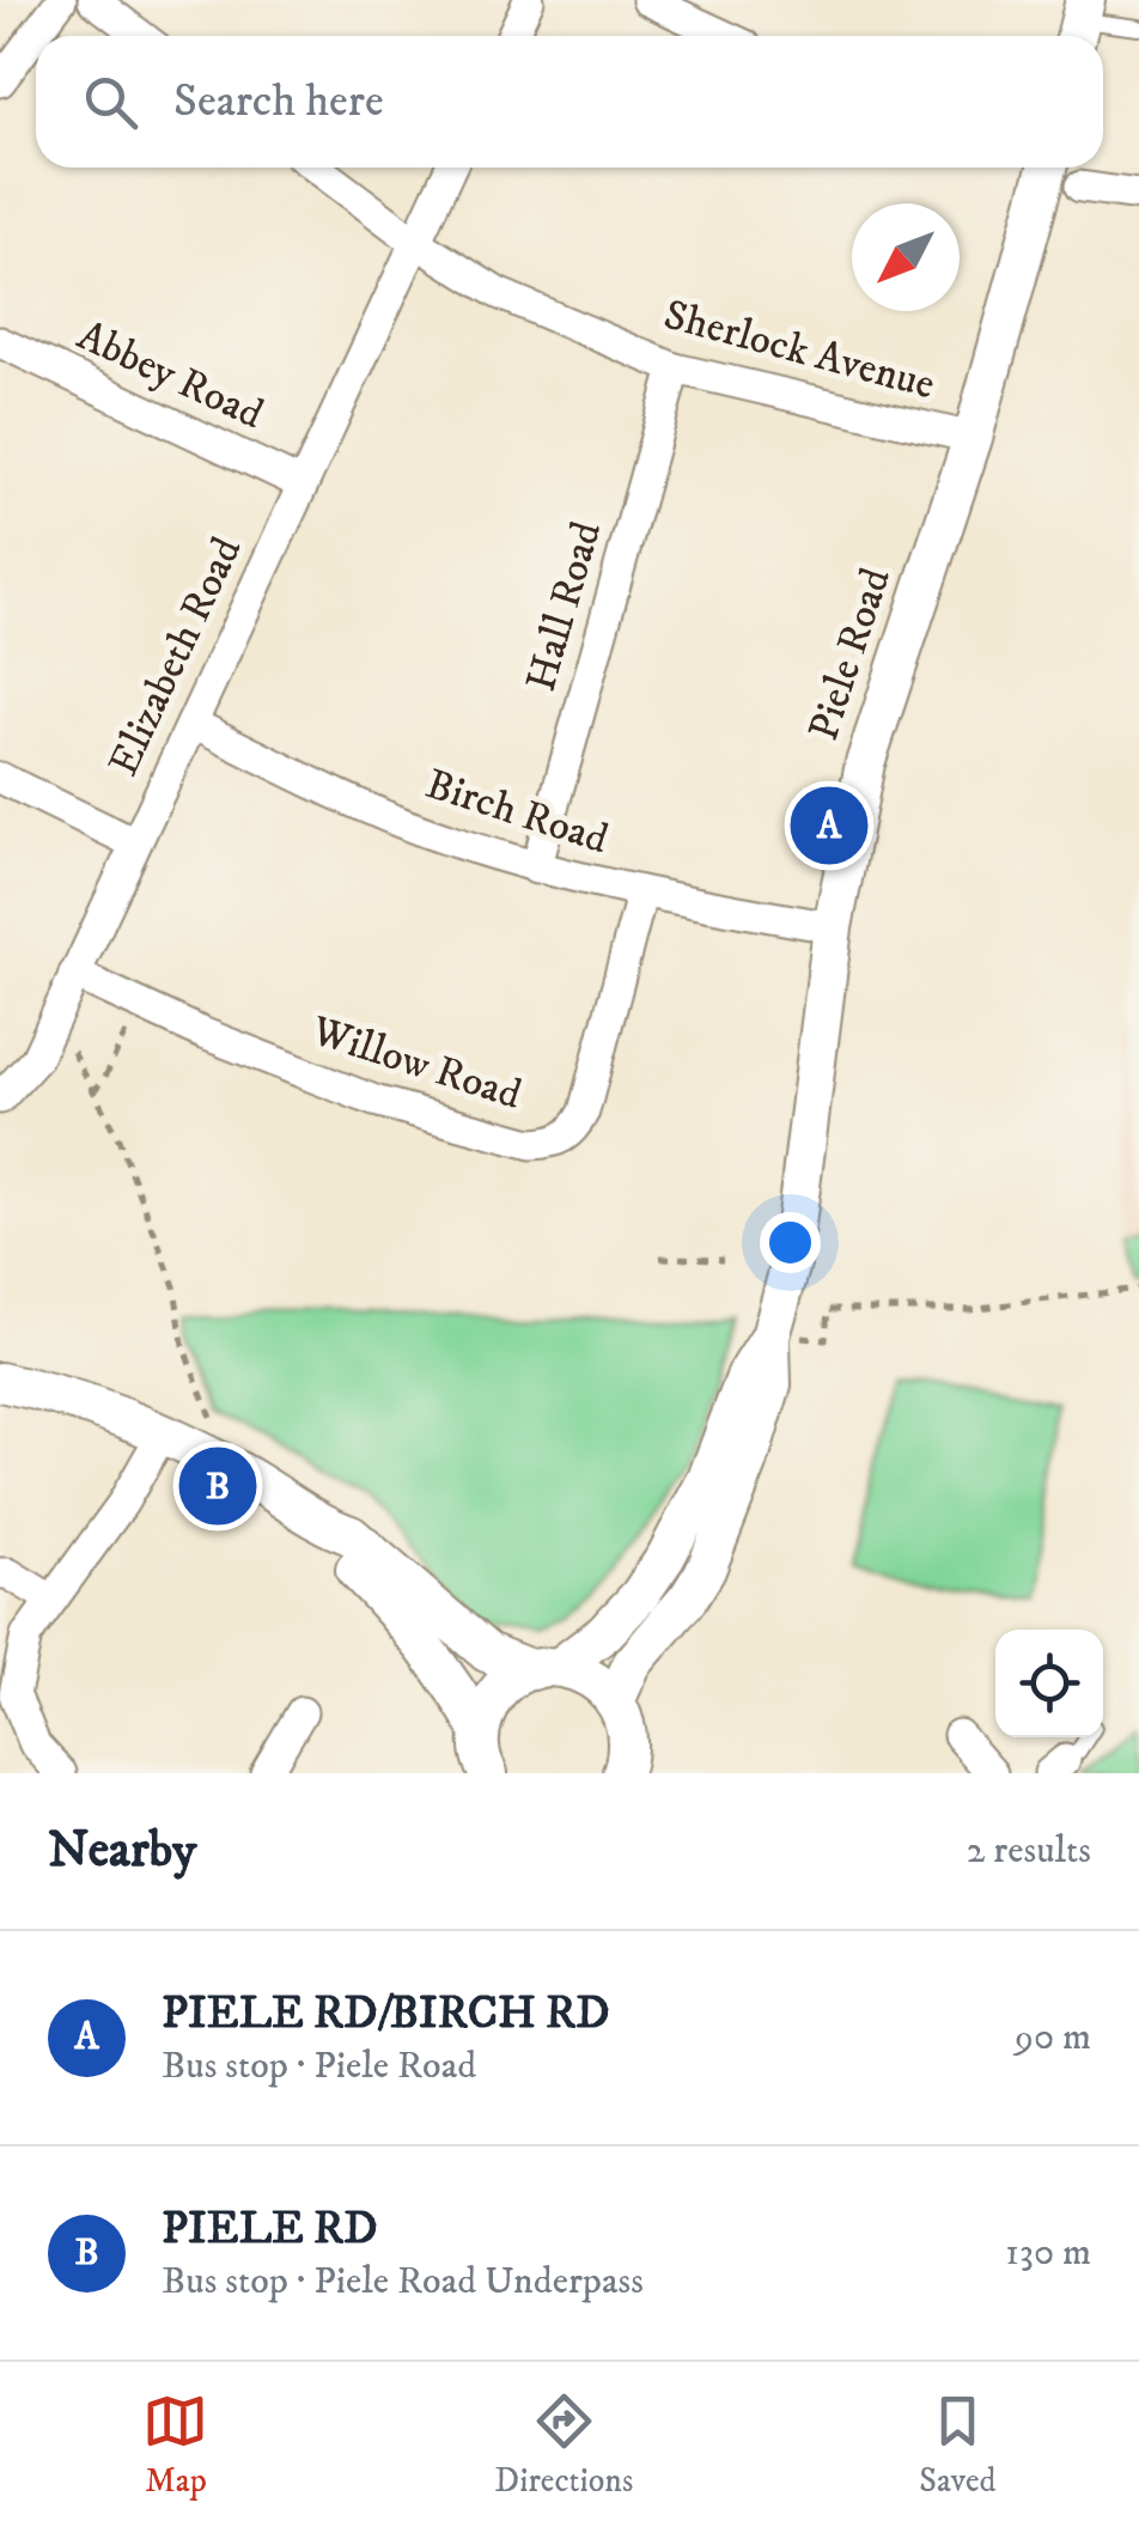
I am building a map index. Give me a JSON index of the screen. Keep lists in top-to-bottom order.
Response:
{
  "streets": {
    "street": [
      "Sherlock Avenue",
      "Abbey Road",
      "Hall Road",
      "Piele Road",
      "Elizabeth Road",
      "Birch Road",
      "Willow Road"
    ]
  },
  "crossings": [
    ["Sherlock Avenue", "Hall Road"],
    ["Sherlock Avenue", "Piele Road"],
    ["Sherlock Avenue", "Elizabeth Road"],
    ["Abbey Road", "Elizabeth Road"],
    ["Hall Road", "Birch Road"],
    ["Piele Road", "Birch Road"],
    ["Elizabeth Road", "Birch Road"],
    ["Elizabeth Road", "Willow Road"],
    ["Birch Road", "Willow Road"]
  ],
  "north": "bottom left",
  "page": {
    "search": "Search here",
    "pins": ["A", "B"],
    "heading": ["Nearby", "2 results"],
    "list": [
      {
        "mark": "A",
        "name": "PIELE RD/BIRCH RD",
        "note": "Bus stop · Piele Road",
        "value": "90 m"
      },
      {
        "mark": "B",
        "name": "PIELE RD",
        "note": "Bus stop · Piele Road Underpass",
        "value": "130 m"
      }
    ],
    "nav": ["Map", "Directions", "Saved"]
  }
}
